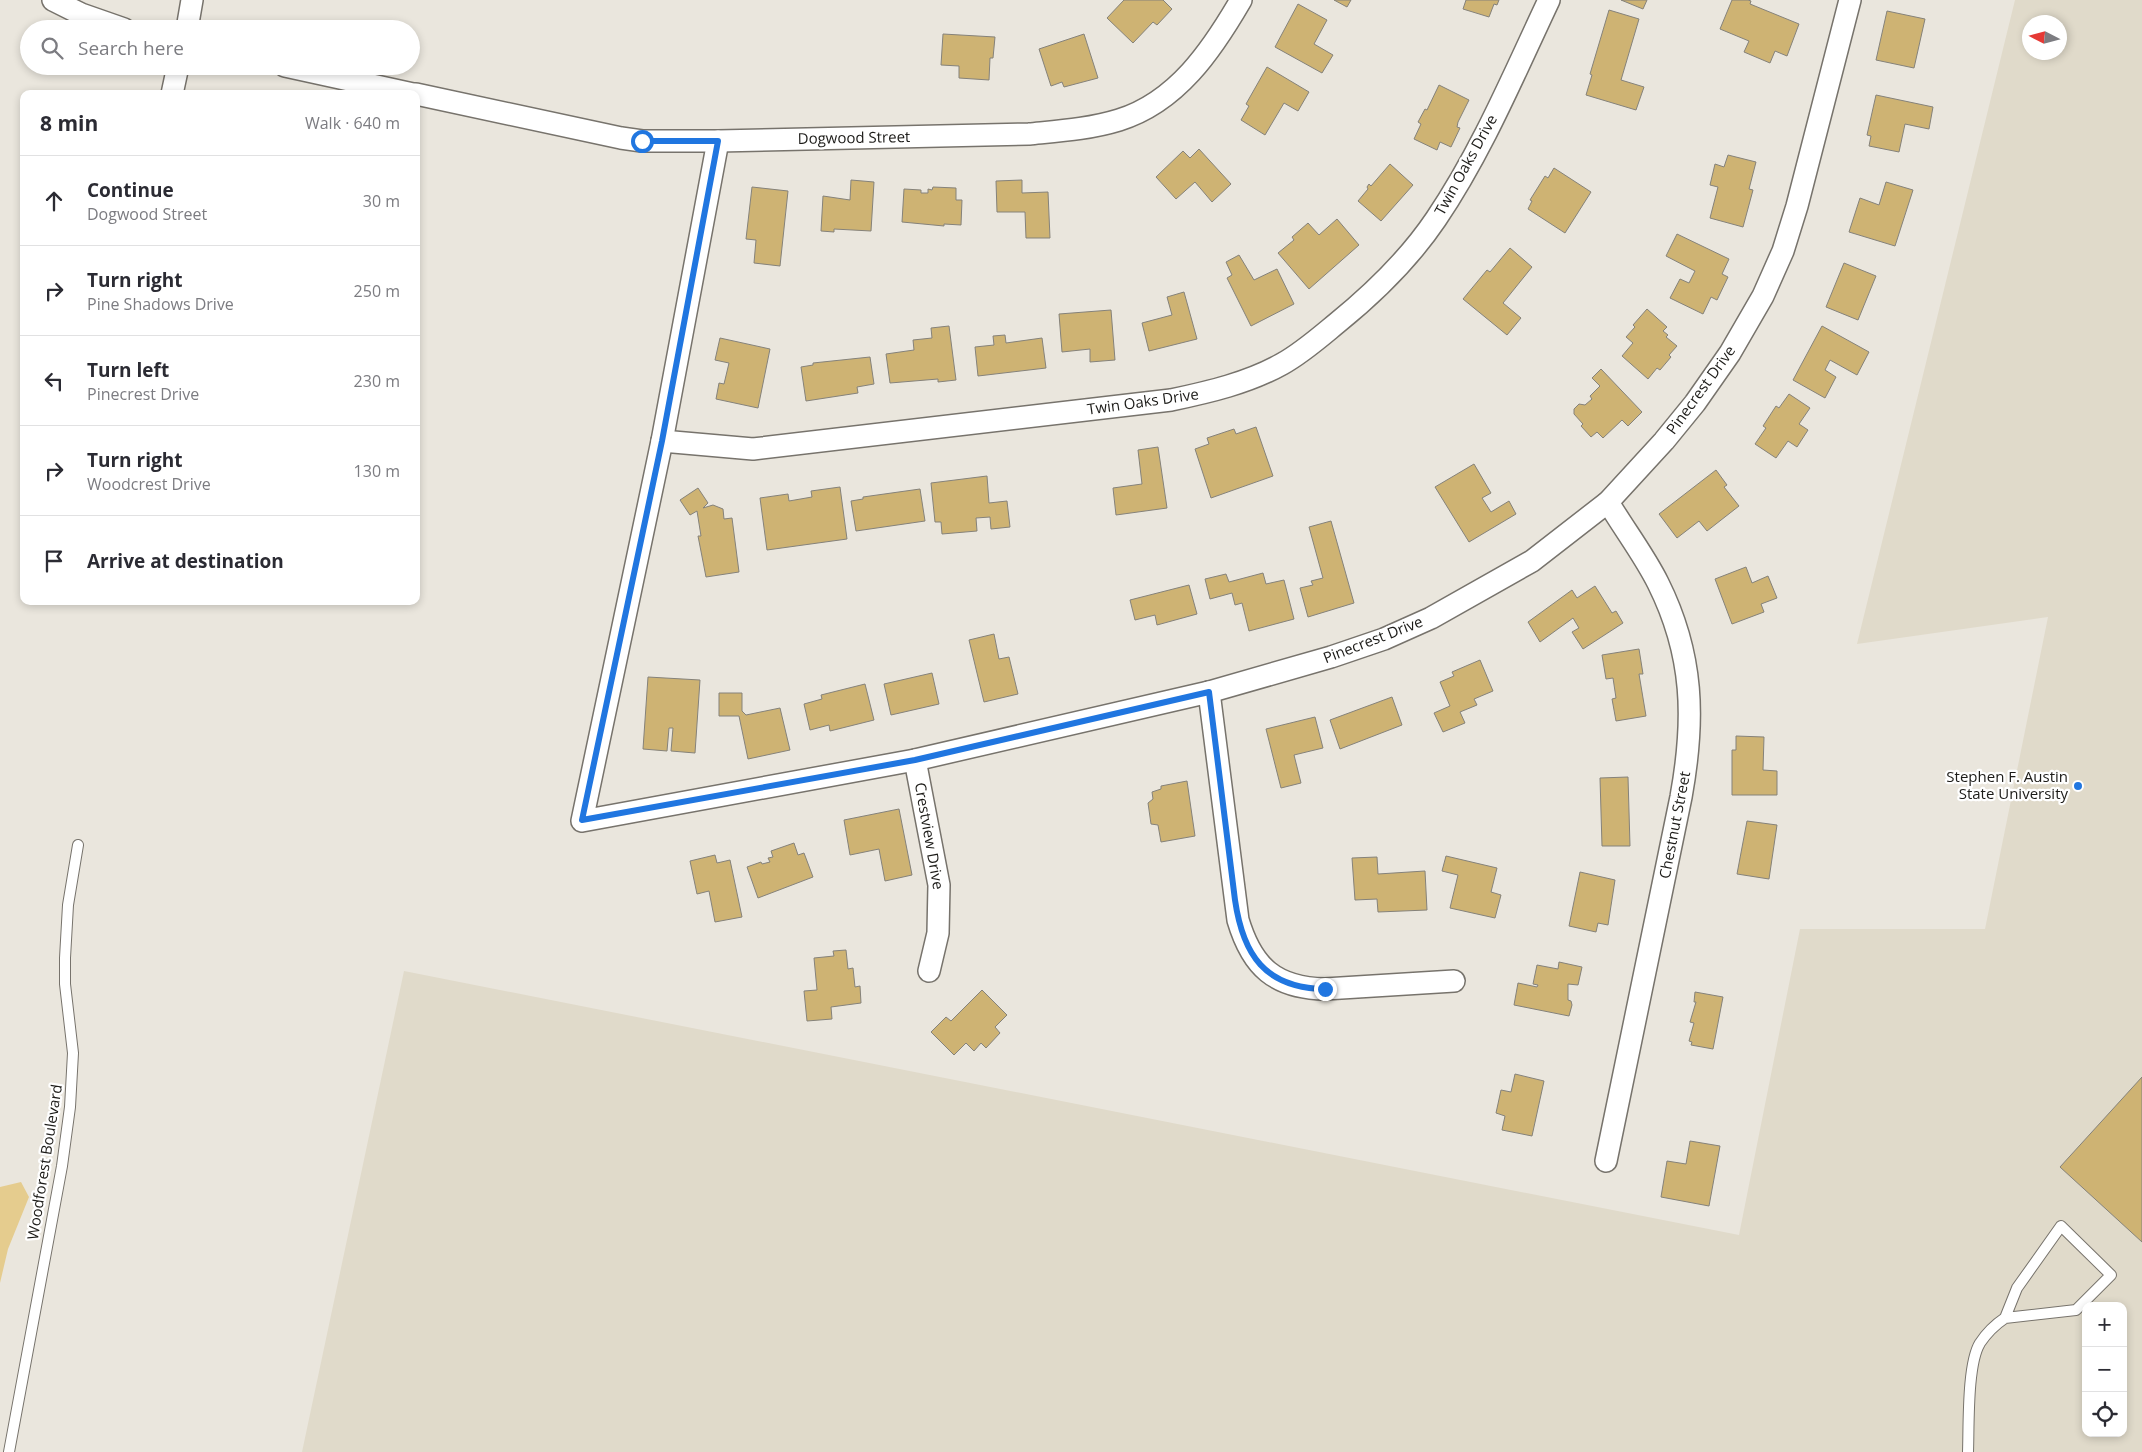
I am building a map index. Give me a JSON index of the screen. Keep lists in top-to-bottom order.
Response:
{
  "streets": {
    "street": [
      "Dogwood Street",
      "Twin Oaks Drive",
      "Pinecrest Drive",
      "Chestnut Street",
      "Crestview Drive"
    ],
    "lane": ["Woodforest Boulevard"]
  },
  "crossings": [
    ["Twin Oaks Drive", "Pinecrest Drive"],
    ["Pinecrest Drive", "Chestnut Street"],
    ["Pinecrest Drive", "Crestview Drive"]
  ],
  "places": ["Stephen F. Austin State University"],
  "north": "left",
  "page": {
    "search": "Search here",
    "heading": ["8 min", "Walk · 640 m"],
    "list": [
      ["Continue", "Dogwood Street", "30 m"],
      ["Turn right", "Pine Shadows Drive", "250 m"],
      ["Turn left", "Pinecrest Drive", "230 m"],
      ["Turn right", "Woodcrest Drive", "130 m"],
      "Arrive at destination"
    ],
    "map_buttons": ["+", "−"]
  }
}
